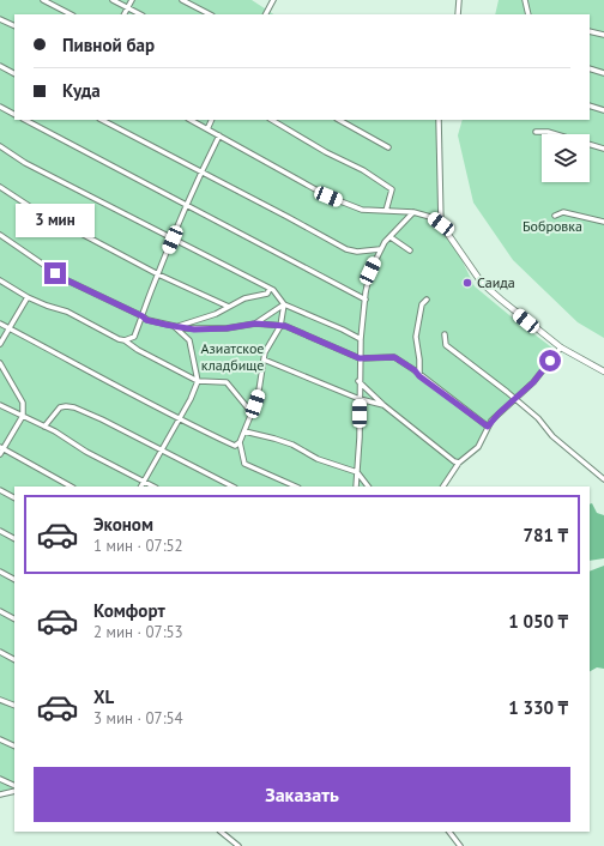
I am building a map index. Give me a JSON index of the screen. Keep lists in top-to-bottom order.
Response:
{
  "parks": ["Бобровка", "Азиатское кладбище"],
  "places": ["Саида"],
  "page": {
    "banner": ["Пивной бар", "Куда"],
    "bubble": "3 мин",
    "list": [
      {
        "name": "Эконом",
        "note": "1 мин · 07:52",
        "value": "781 ₸"
      },
      {
        "name": "Комфорт",
        "note": "2 мин · 07:53",
        "value": "1 050 ₸"
      },
      {
        "name": "XL",
        "note": "3 мин · 07:54",
        "value": "1 330 ₸"
      }
    ],
    "buttons": "Заказать"
  }
}
